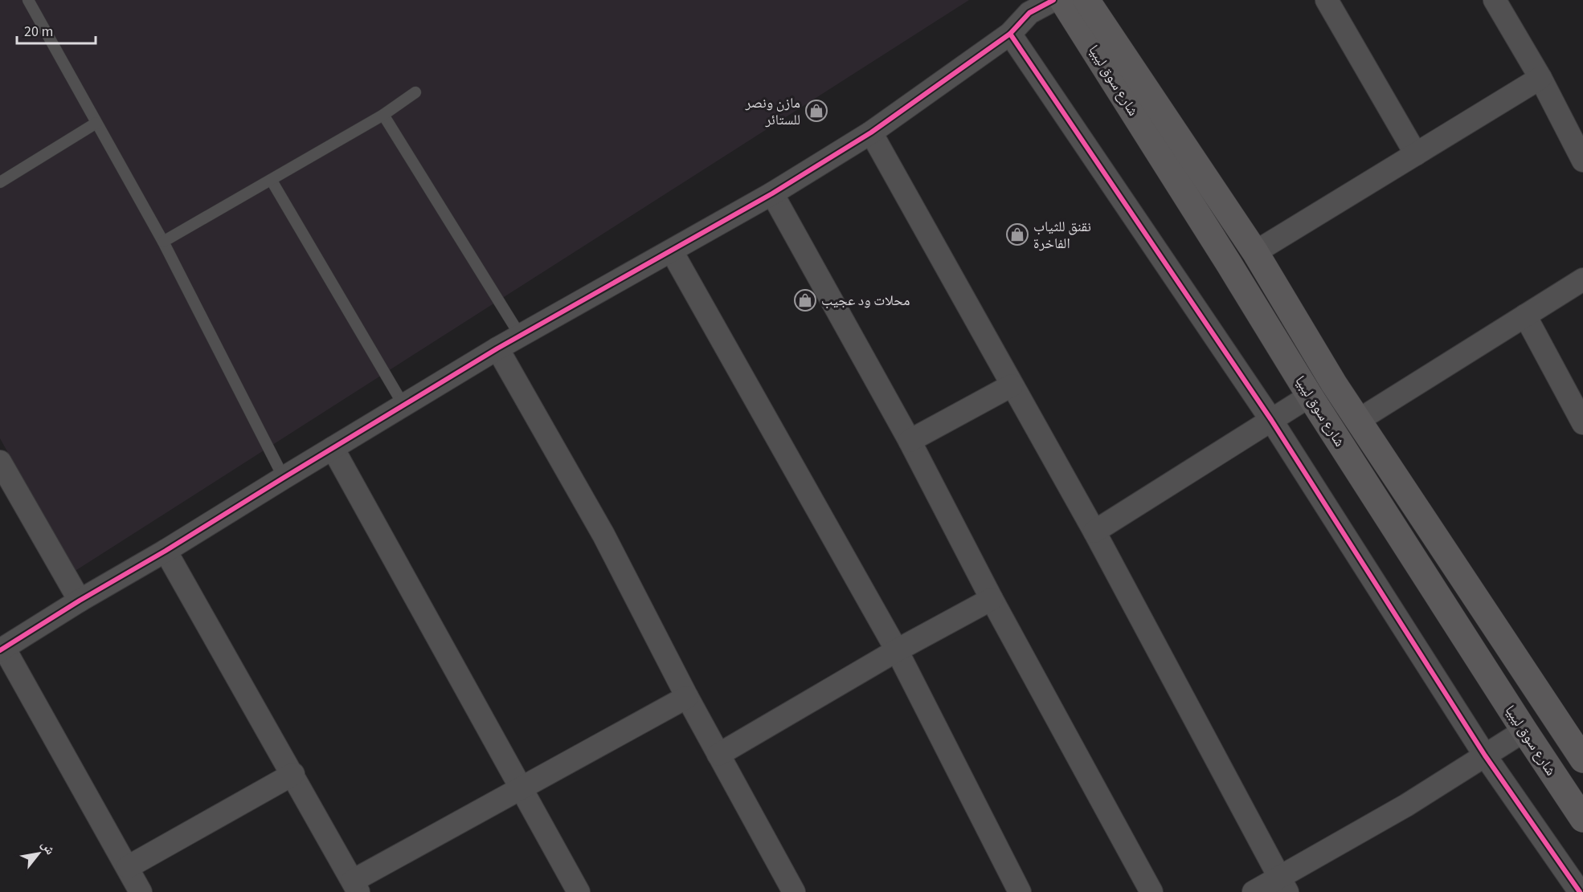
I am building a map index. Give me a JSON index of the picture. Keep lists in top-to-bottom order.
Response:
{
  "streets": {
    "main road": ["شارع سوق ليبيا"]
  },
  "places": {
    "shop": ["مازن ونصر للستائر", "نقنق للثياب الفاخرة", "محلات ود عجيب"]
  },
  "scale_bar": "20 m",
  "north": "top right"
}
